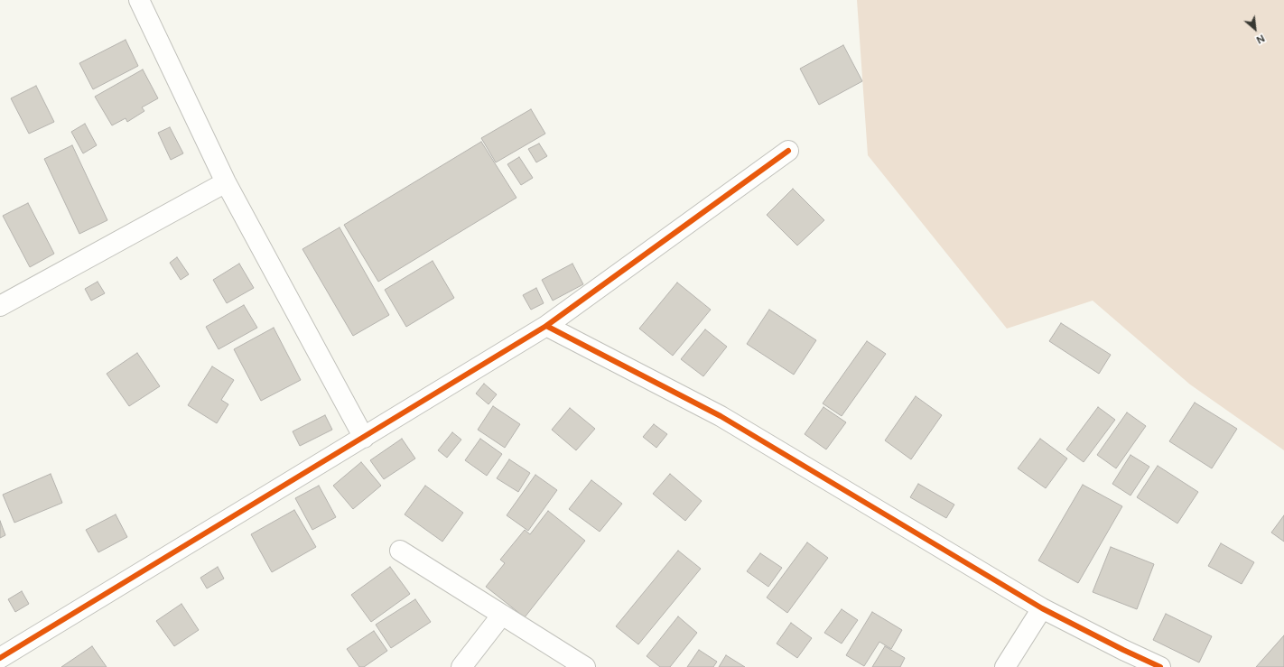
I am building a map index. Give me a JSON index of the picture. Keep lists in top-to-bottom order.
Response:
{
  "north": "bottom right"
}
